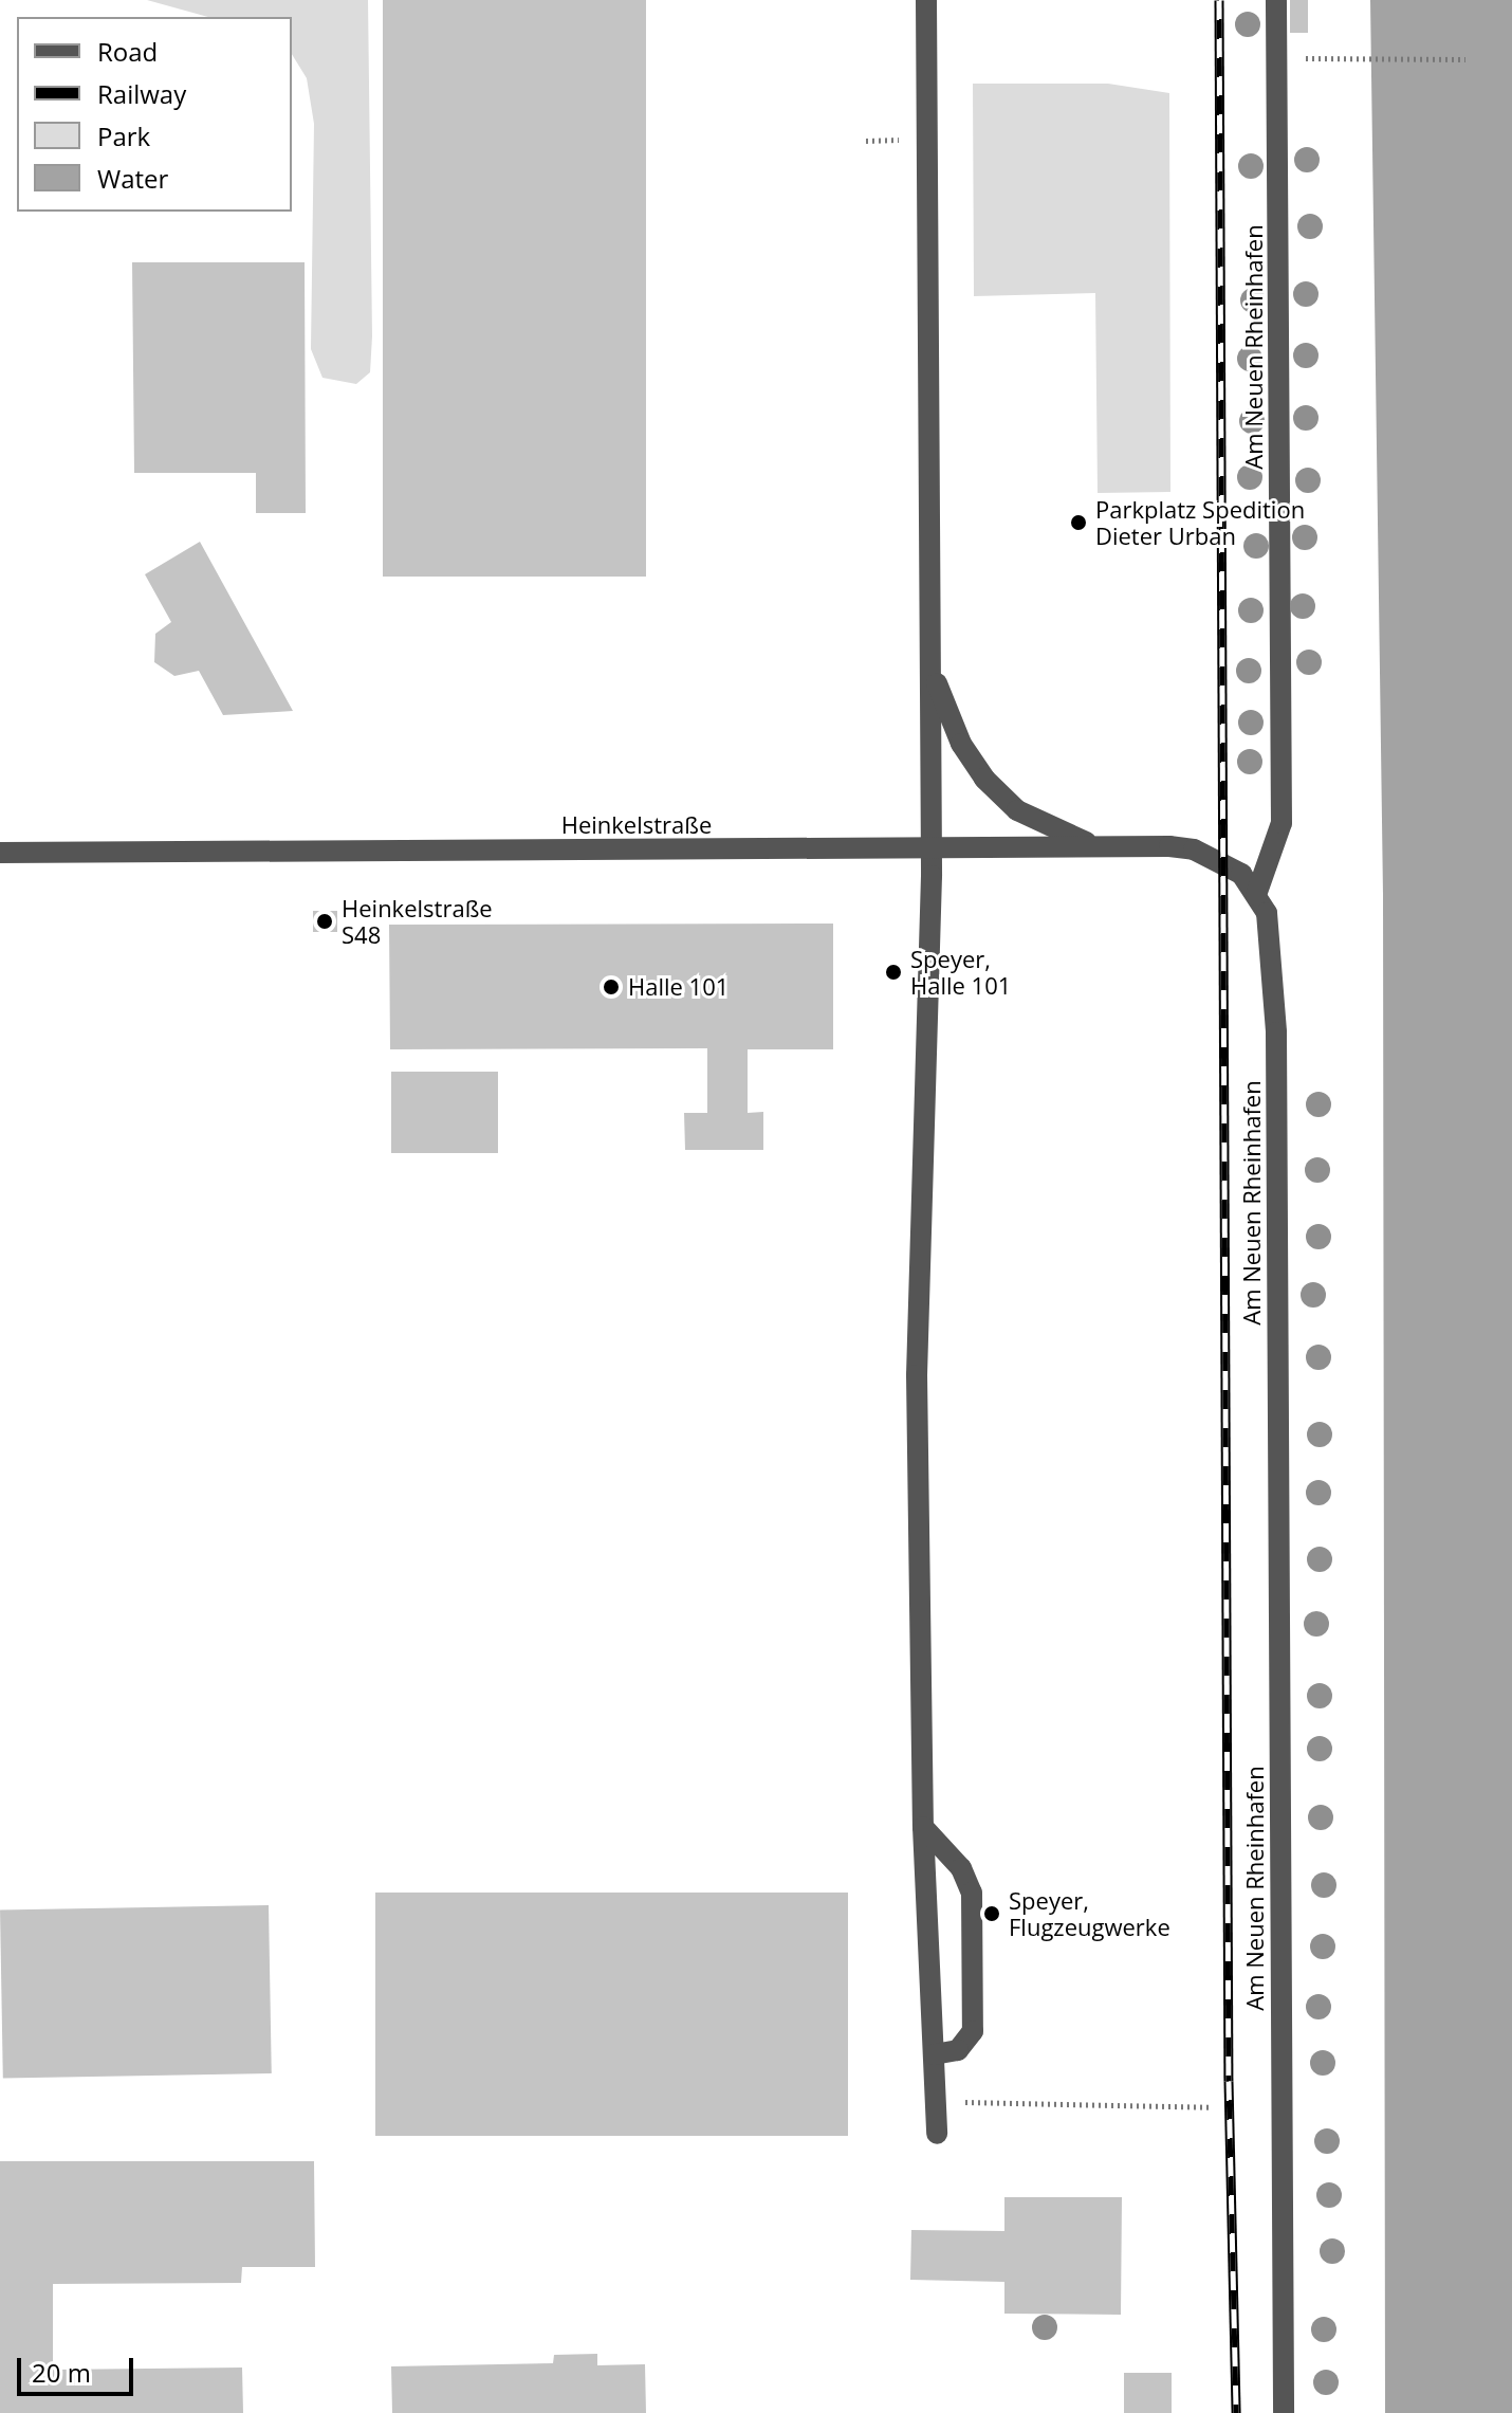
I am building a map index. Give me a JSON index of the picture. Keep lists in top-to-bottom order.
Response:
{
  "streets": {
    "street": ["Am Neuen Rheinhafen", "Heinkelstraße"]
  },
  "crossings": [
    ["Am Neuen Rheinhafen", "Heinkelstraße"]
  ],
  "places": [
    "Parkplatz Spedition Dieter Urban",
    "Heinkelstraße S48",
    "Speyer, Halle 101",
    "Halle 101",
    "Speyer, Flugzeugwerke"
  ],
  "legend": [
    "Road",
    "Railway",
    "Park",
    "Water"
  ],
  "scale_bar": "20 m"
}
